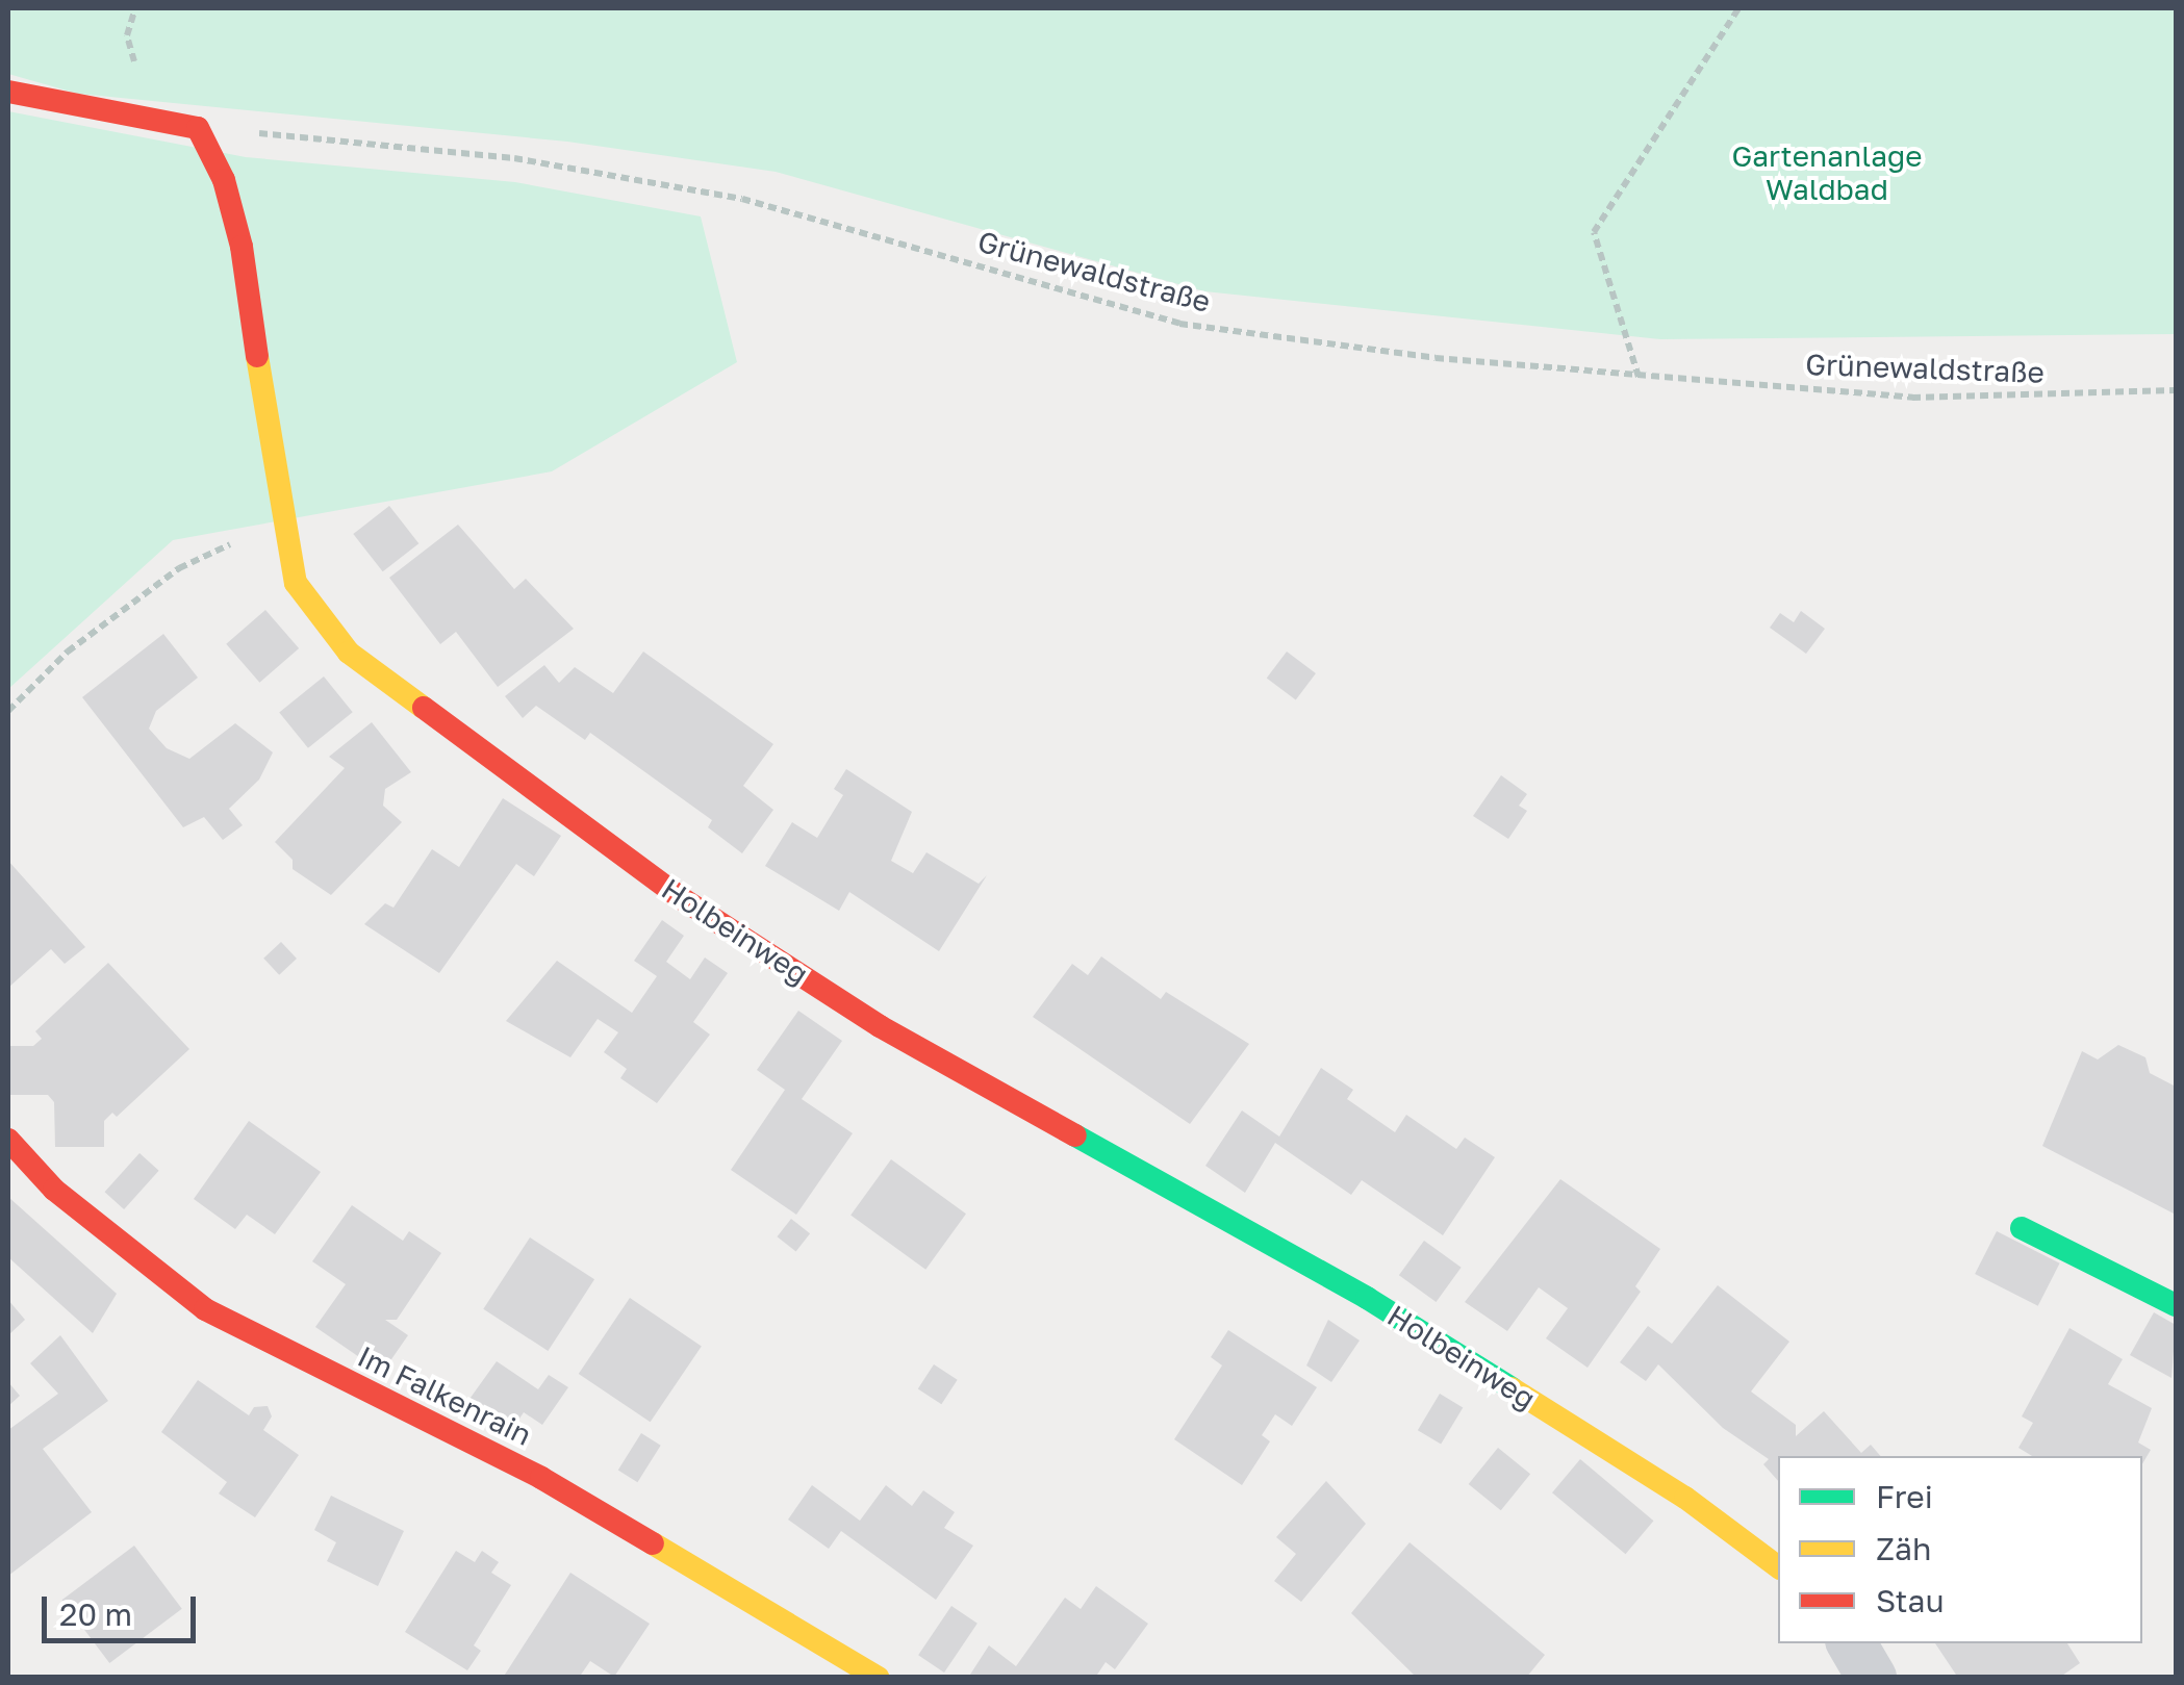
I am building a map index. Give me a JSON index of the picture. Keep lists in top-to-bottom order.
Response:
{
  "streets": {
    "street": ["Holbeinweg", "Im Falkenrain"],
    "path": ["Grünewaldstraße"]
  },
  "crossings": [
    ["Grünewaldstraße", "Holbeinweg"]
  ],
  "parks": ["Gartenanlage Waldbad"],
  "legend": ["Frei", "Zäh", "Stau"],
  "scale_bar": "20 m"
}
